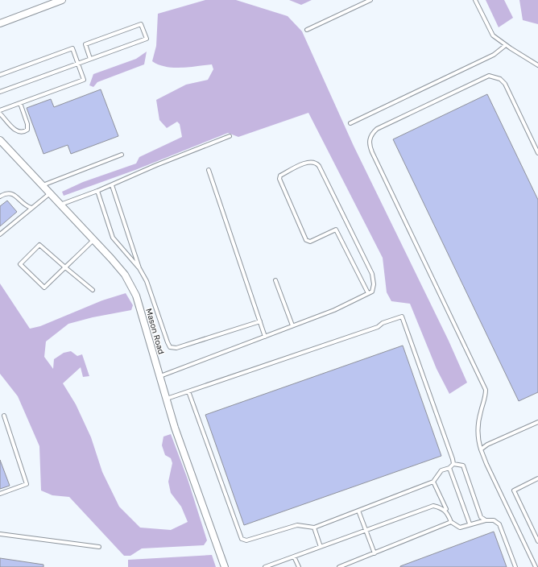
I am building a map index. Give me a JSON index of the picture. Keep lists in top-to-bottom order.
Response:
{
  "streets": {
    "street": ["Mason Road"]
  }
}
